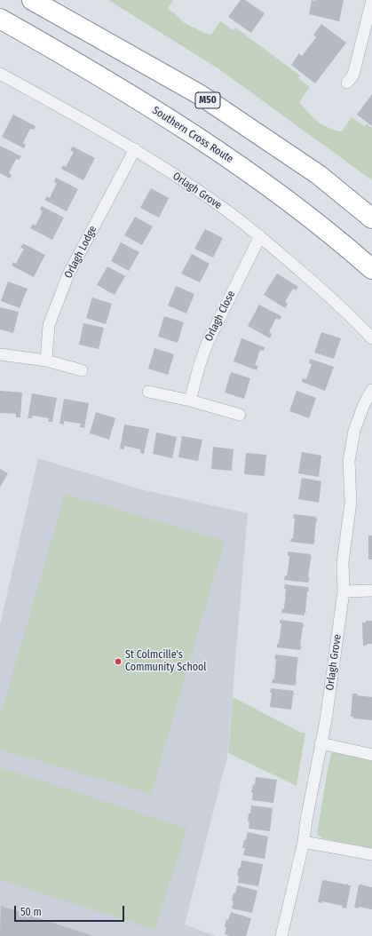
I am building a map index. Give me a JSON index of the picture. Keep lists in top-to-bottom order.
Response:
{
  "streets": {
    "highway": ["M50", "Southern Cross Route"],
    "street": ["Orlagh Grove", "Orlagh Lodge", "Orlagh Close"]
  },
  "crossings": [
    ["Orlagh Grove", "Orlagh Lodge"],
    ["Orlagh Grove", "Orlagh Close"]
  ],
  "places": ["St Colmcille's Community School"],
  "scale_bar": "50 m"
}
